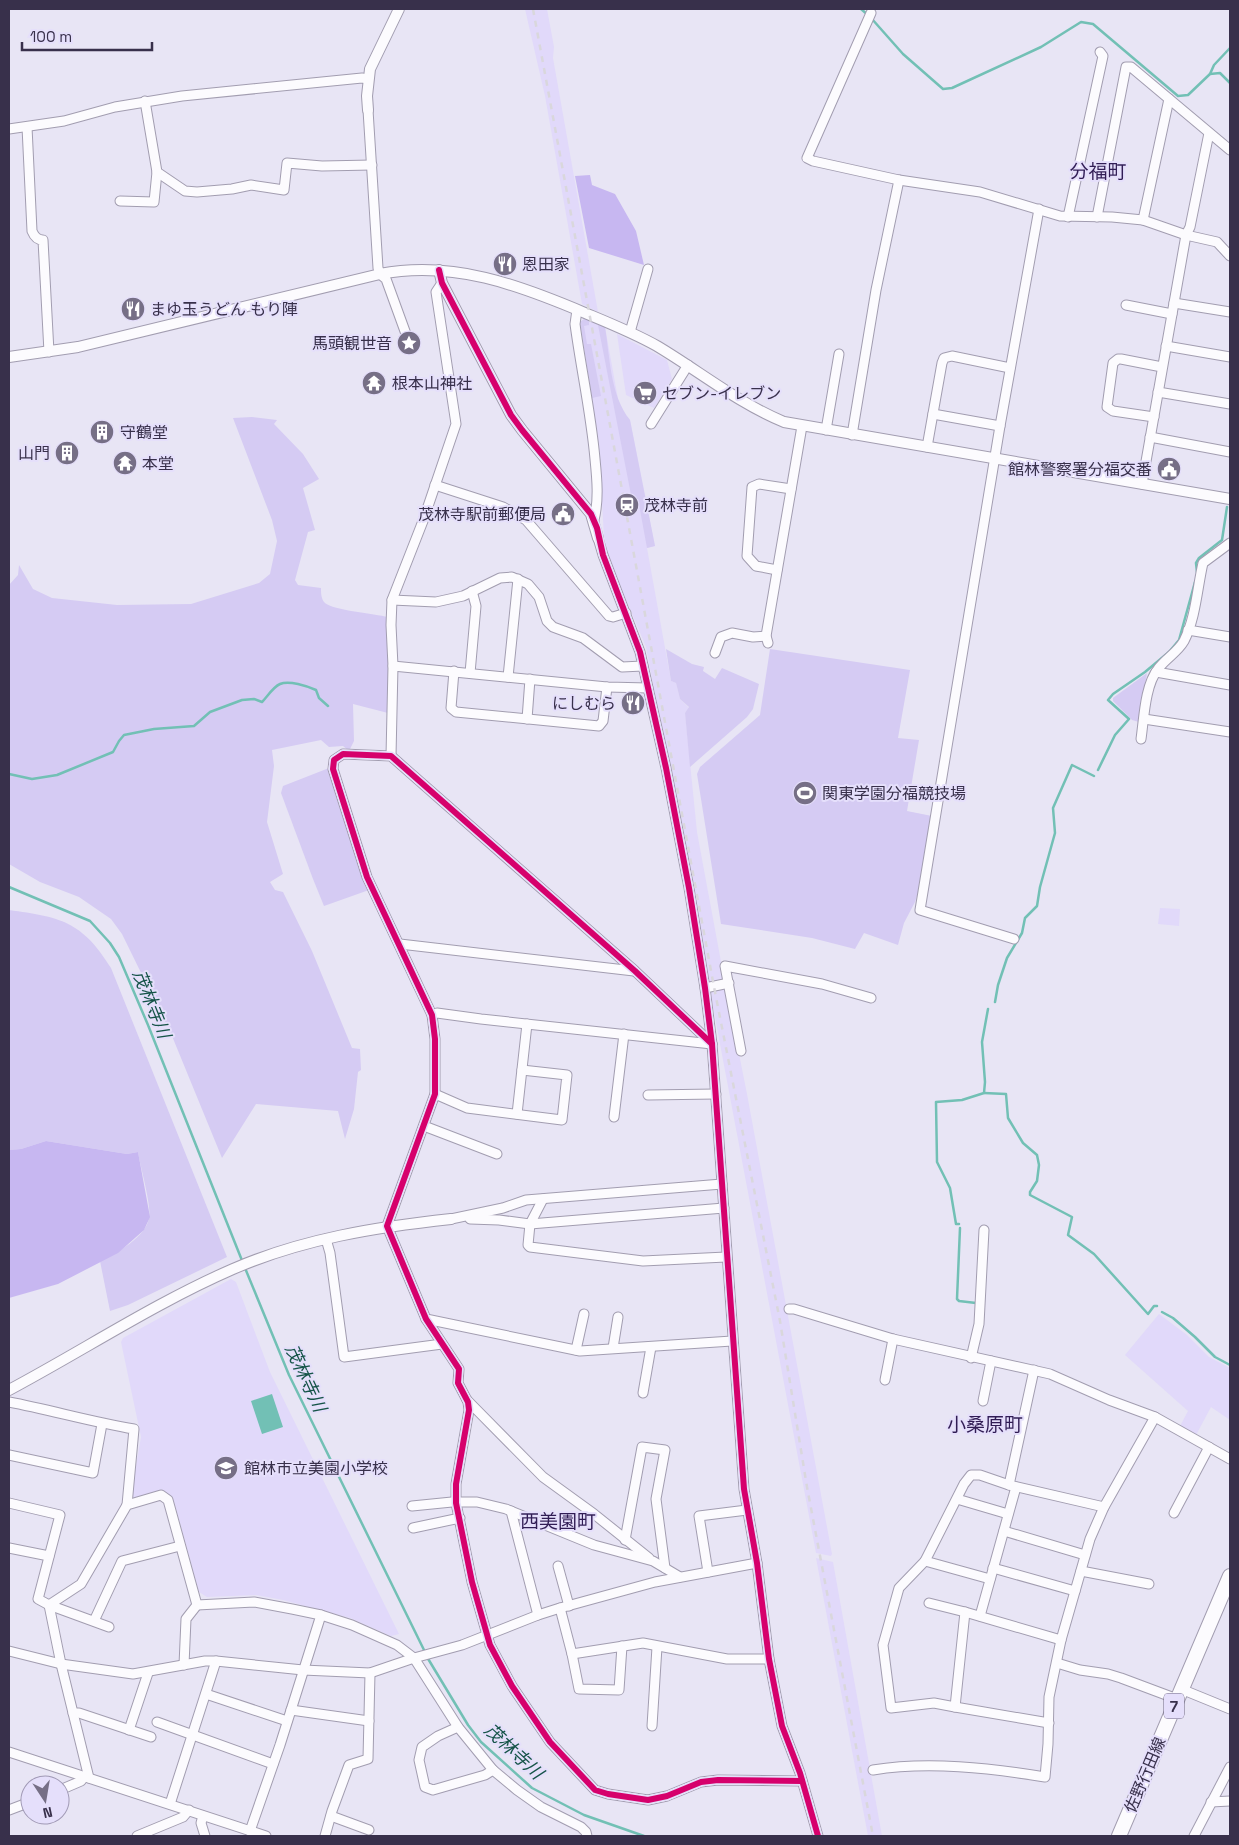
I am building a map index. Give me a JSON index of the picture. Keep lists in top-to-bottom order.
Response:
{
  "streets": {
    "main road": ["7", "佐野行田線"]
  },
  "districts": ["分福町", "小桑原町", "西美園町"],
  "water": ["茂林寺川"],
  "places": {
    "restaurant": ["恩田家", "まゆ玉うどん もり陣", "にしむら"],
    "place": ["馬頭観世音"],
    "temple": ["根本山神社", "本堂"],
    "supermarket": ["セブン-イレブン"],
    "building": ["守鶴堂", "山門"],
    "public building": ["館林警察署分福交番", "茂林寺駅前郵便局"],
    "station": ["茂林寺前"],
    "sports": ["関東学園分福競技場"],
    "school or university": ["館林市立美園小学校"]
  },
  "scale_bar": "100 m",
  "north": "bottom"
}
